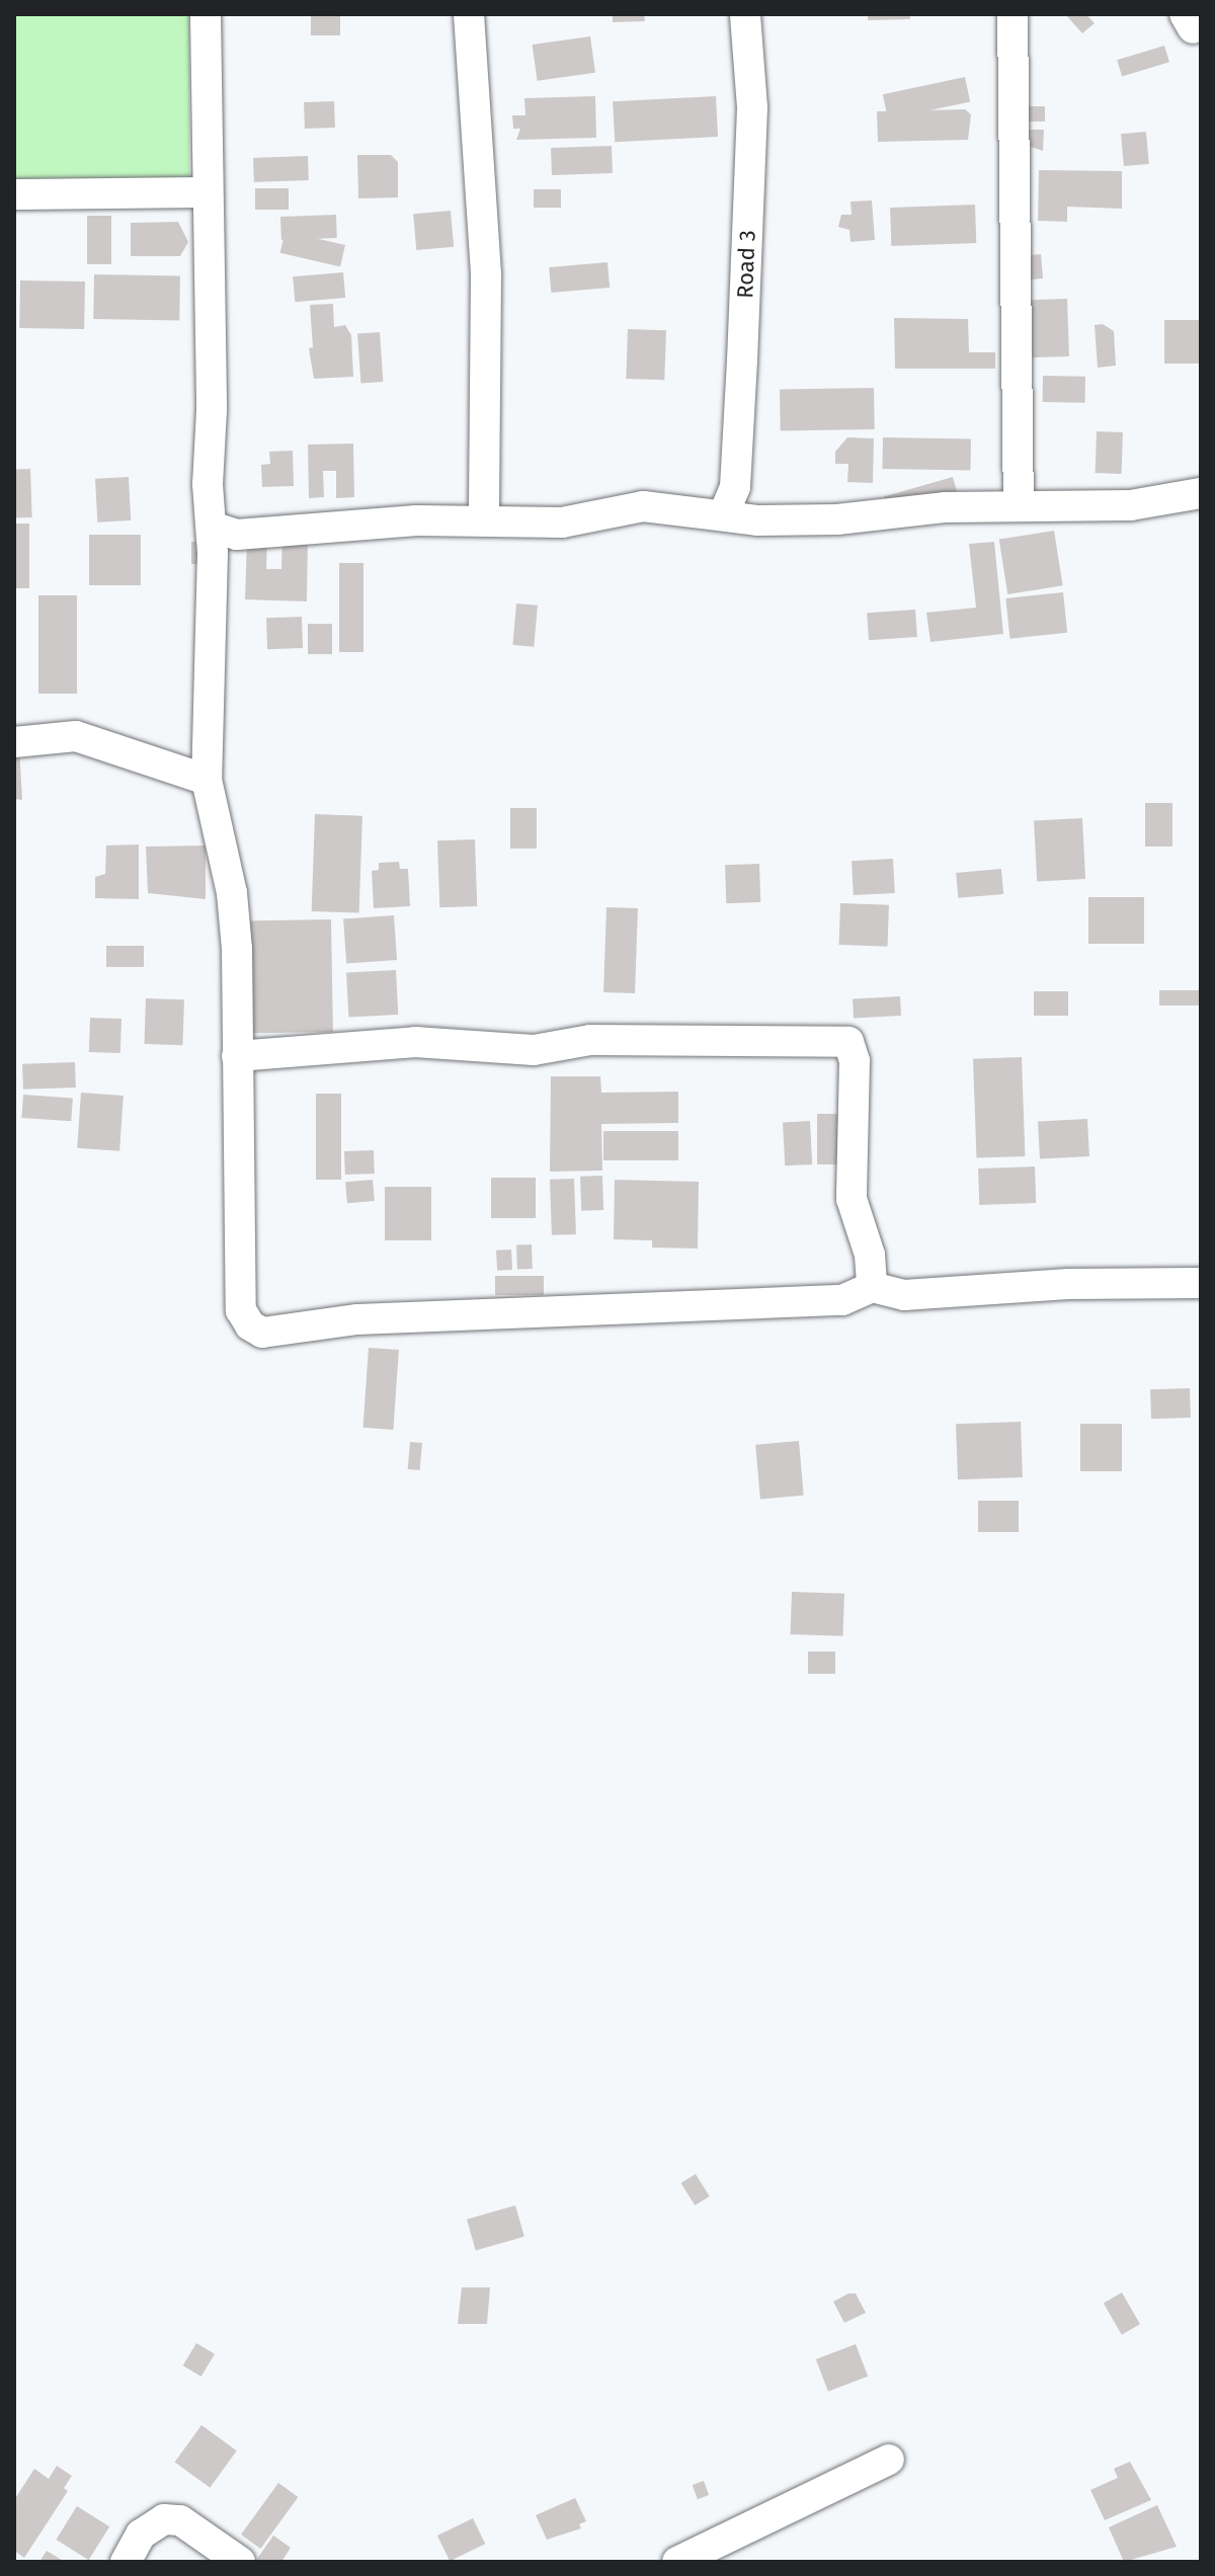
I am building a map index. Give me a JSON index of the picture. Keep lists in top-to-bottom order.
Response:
{
  "streets": {
    "street": ["Road 3"]
  }
}
